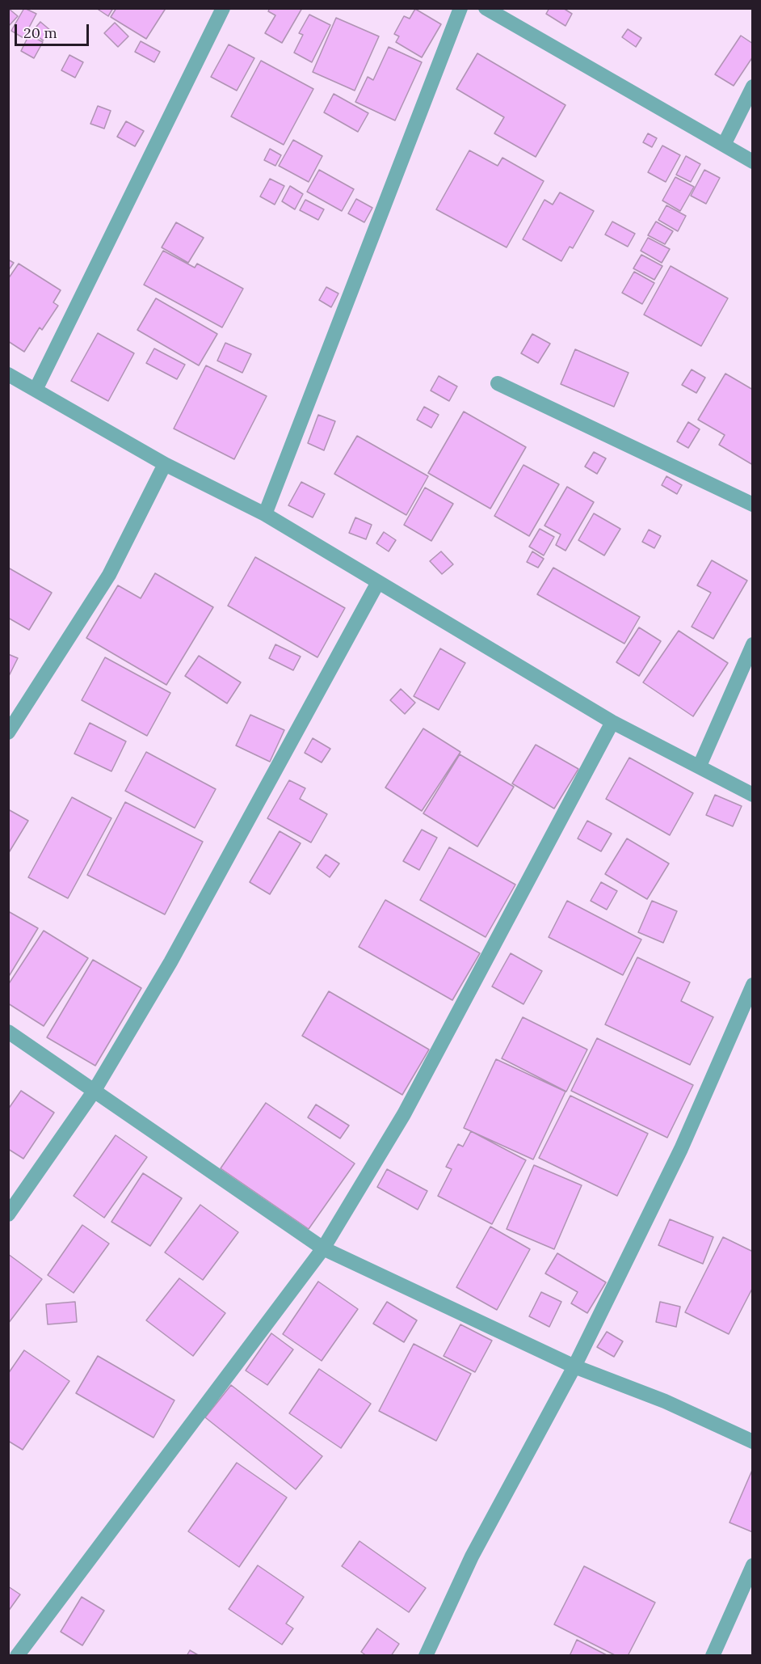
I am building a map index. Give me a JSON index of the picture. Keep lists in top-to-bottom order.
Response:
{
  "scale_bar": "20 m"
}
